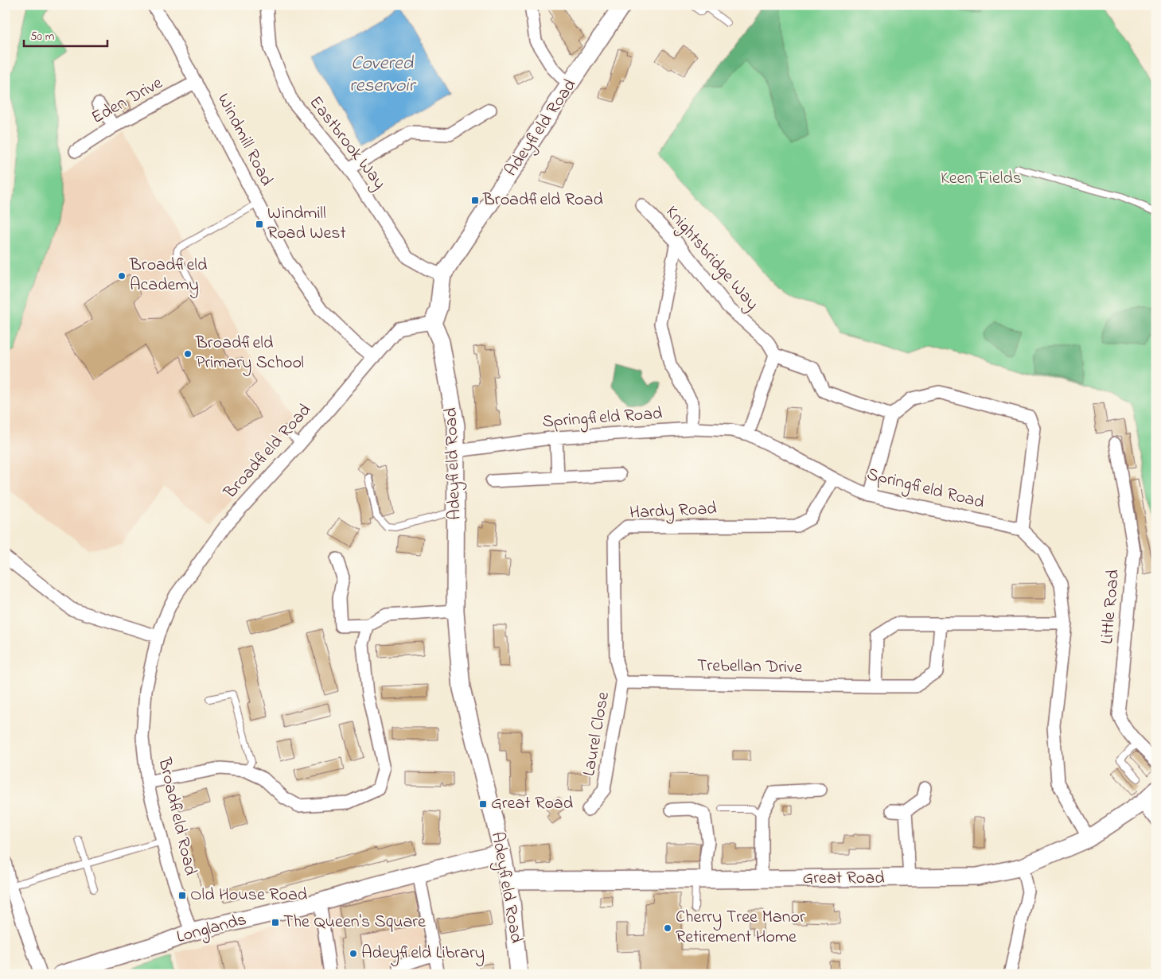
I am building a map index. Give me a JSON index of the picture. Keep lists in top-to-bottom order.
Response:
{
  "streets": {
    "street": [
      "Eden Drive",
      "Adeyfield Road",
      "Windmill Road",
      "Eastbrook Way",
      "Knightsbridge Way",
      "Springfield Road",
      "Broadfield Road",
      "Hardy Road",
      "Little Road",
      "Trebellan Drive",
      "Laurel Close",
      "Great Road",
      "Longlands"
    ]
  },
  "crossings": [
    ["Eden Drive", "Windmill Road"],
    ["Adeyfield Road", "Eastbrook Way"],
    ["Adeyfield Road", "Springfield Road"],
    ["Adeyfield Road", "Broadfield Road"],
    ["Adeyfield Road", "Great Road"],
    ["Adeyfield Road", "Longlands"],
    ["Windmill Road", "Broadfield Road"],
    ["Springfield Road", "Hardy Road"],
    ["Broadfield Road", "Longlands"],
    ["Hardy Road", "Trebellan Drive"],
    ["Hardy Road", "Laurel Close"],
    ["Trebellan Drive", "Laurel Close"]
  ],
  "water": ["Covered reservoir"],
  "parks": ["Keen Fields"],
  "places": {
    "transit": [
      "Broadfield Road",
      "Windmill Road West",
      "Great Road",
      "Old House Road",
      "The Queen's Square"
    ],
    "other": [
      "Broadfield Academy",
      "Broadfield Primary School",
      "Cherry Tree Manor Retirement Home",
      "Adeyfield Library"
    ]
  },
  "scale_bar": "50 m"
}
